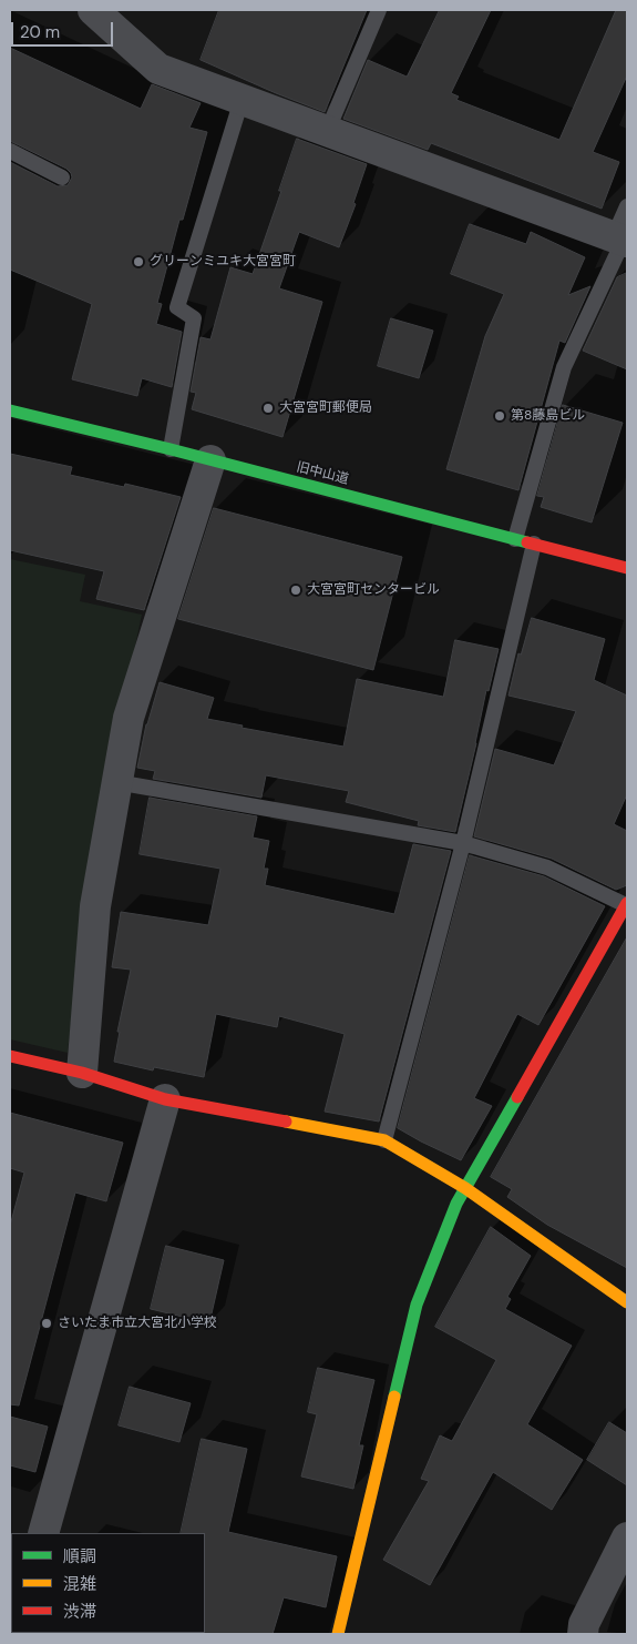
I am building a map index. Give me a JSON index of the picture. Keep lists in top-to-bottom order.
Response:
{
  "streets": {
    "street": ["旧中山道"]
  },
  "places": [
    "グリーンミユキ大宮宮町",
    "大宮宮町郵便局",
    "第8藤島ビル",
    "大宮宮町センタービル",
    "さいたま市立大宮北小学校"
  ],
  "legend": ["順調", "混雑", "渋滞"],
  "scale_bar": "20 m"
}
